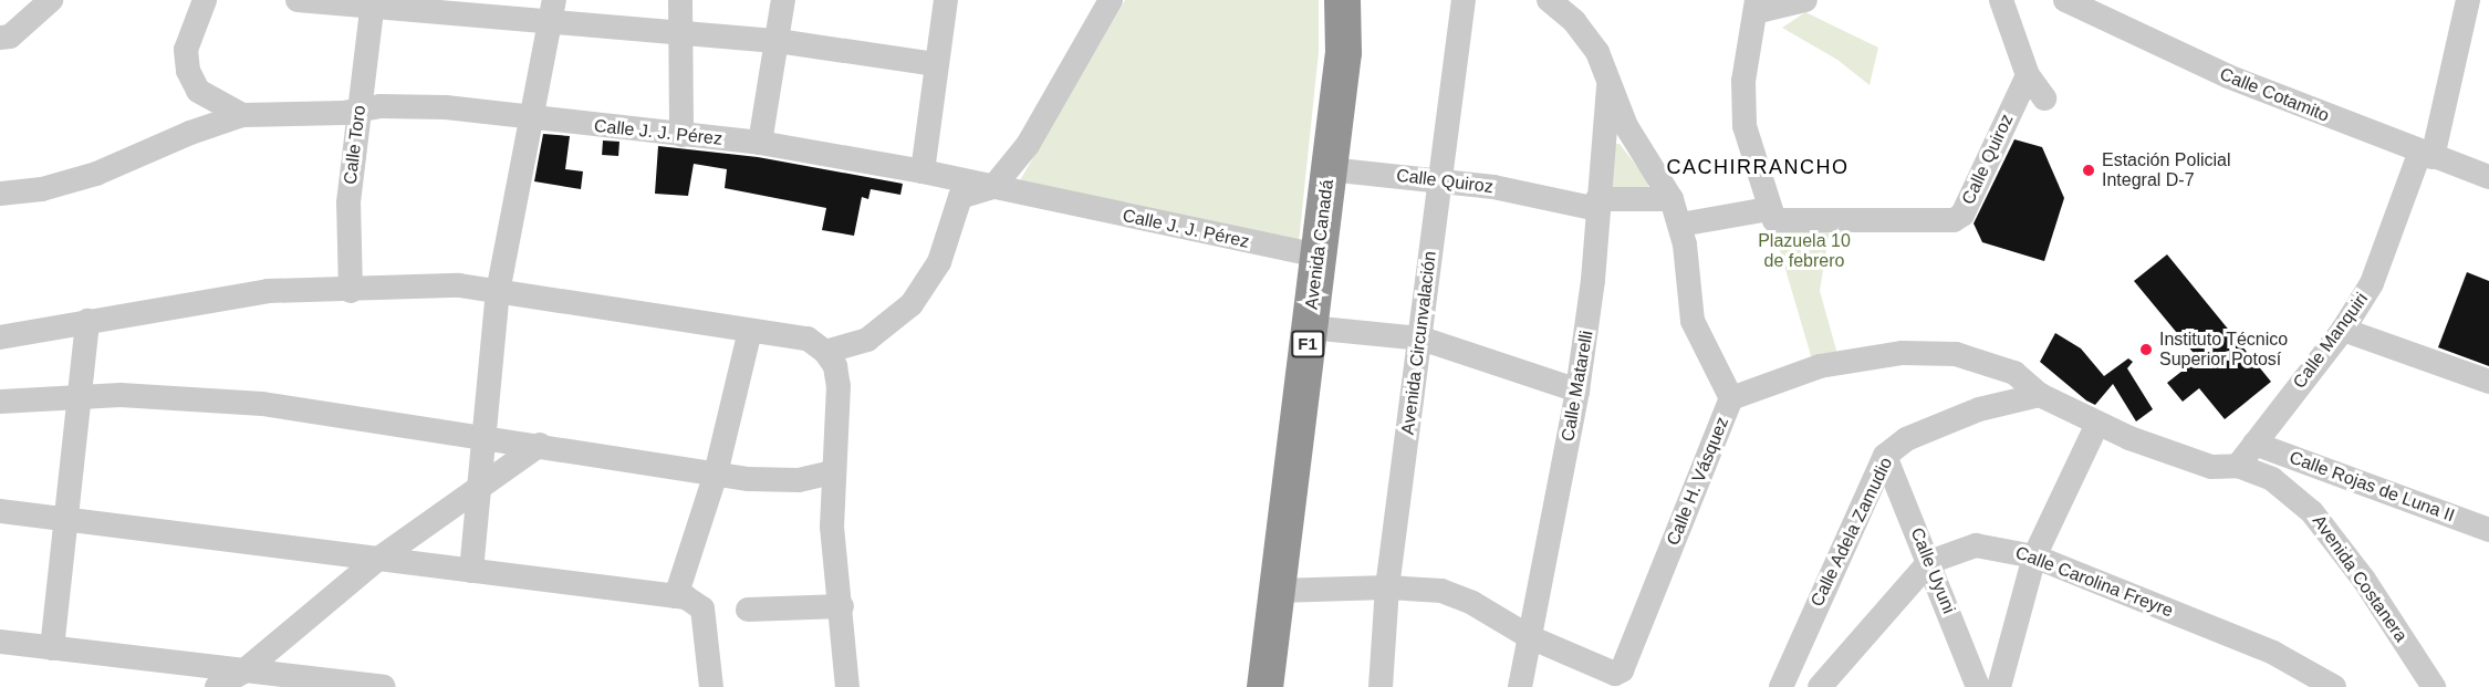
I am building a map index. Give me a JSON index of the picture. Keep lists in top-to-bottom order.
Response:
{
  "streets": {
    "highway": ["Avenida Canadá", "F1"],
    "street": [
      "Calle Cotamito",
      "Calle J. J. Pérez",
      "Calle Toro",
      "Calle Quiroz",
      "Calle Manquiri",
      "Avenida Circunvalación",
      "Calle Matarelli",
      "Calle H. Vásquez",
      "Calle Rojas de Luna II",
      "Calle Adela Zamudio",
      "Calle Uyuni",
      "Avenida Costanera",
      "Calle Carolina Freyre"
    ]
  },
  "crossings": [
    ["Calle Cotamito", "Calle Manquiri"],
    ["Calle J. J. Pérez", "Calle Toro"],
    ["Calle J. J. Pérez", "Avenida Canadá"],
    ["Calle Quiroz", "Avenida Canadá"],
    ["Calle Quiroz", "Avenida Circunvalación"],
    ["Calle Quiroz", "Calle Matarelli"],
    ["Calle Quiroz", "Calle H. Vásquez"],
    ["Calle Manquiri", "Calle Rojas de Luna II"],
    ["Calle Manquiri", "Avenida Costanera"],
    ["Calle Matarelli", "Calle H. Vásquez"],
    ["Calle H. Vásquez", "Avenida Costanera"],
    ["Calle Adela Zamudio", "Calle Uyuni"],
    ["Calle Adela Zamudio", "Avenida Costanera"],
    ["Calle Uyuni", "Calle Carolina Freyre"]
  ],
  "districts": ["CACHIRRANCHO"],
  "parks": ["Plazuela 10 de febrero"],
  "places": ["Estación Policial Integral D-7", "Instituto Técnico Superior Potosí"]
}
